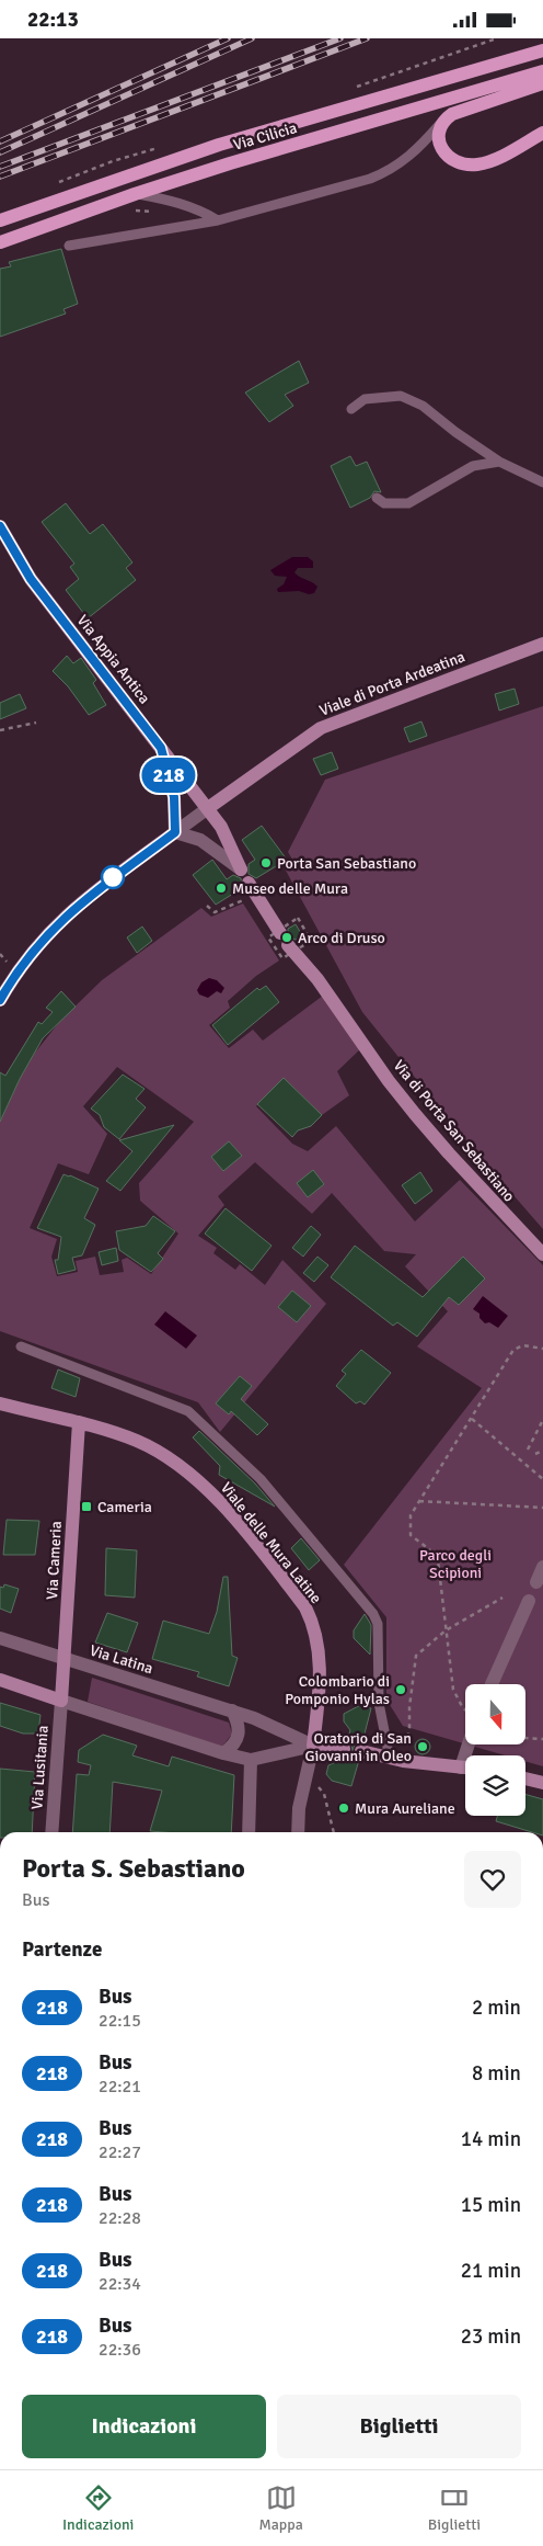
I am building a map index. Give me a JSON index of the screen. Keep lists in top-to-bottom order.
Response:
{
  "streets": {
    "main road": ["Via Cilicia"],
    "street": [
      "Via Appia Antica",
      "Viale di Porta Ardeatina",
      "Via di Porta San Sebastiano",
      "Viale delle Mura Latine",
      "Via Cameria",
      "Via Latina",
      "Via Lusitania"
    ]
  },
  "crossings": [
    ["Via Appia Antica", "Viale di Porta Ardeatina"],
    ["Viale delle Mura Latine", "Via Cameria"],
    ["Viale delle Mura Latine", "Via Latina"],
    ["Via Cameria", "Via Latina"],
    ["Via Cameria", "Via Lusitania"]
  ],
  "parks": ["Parco degli Scipioni"],
  "places": {
    "other": [
      "Porta San Sebastiano",
      "Museo delle Mura",
      "Arco di Druso",
      "Colombario di Pomponio Hylas",
      "Oratorio di San Giovanni in Oleo",
      "Mura Aureliane"
    ],
    "transit": ["Cameria"]
  },
  "lines": ["bus line 218"],
  "north": "bottom",
  "page": {
    "status": "22:13",
    "on_map": "218",
    "heading": [
      ["Porta S. Sebastiano", "Bus"],
      "Partenze"
    ],
    "list": [
      {
        "mark": "218",
        "name": "Bus",
        "note": "22:15",
        "value": "2 min"
      },
      {
        "mark": "218",
        "name": "Bus",
        "note": "22:21",
        "value": "8 min"
      },
      {
        "mark": "218",
        "name": "Bus",
        "note": "22:27",
        "value": "14 min"
      },
      {
        "mark": "218",
        "name": "Bus",
        "note": "22:28",
        "value": "15 min"
      },
      {
        "mark": "218",
        "name": "Bus",
        "note": "22:34",
        "value": "21 min"
      },
      {
        "mark": "218",
        "name": "Bus",
        "note": "22:36",
        "value": "23 min"
      }
    ],
    "buttons": ["Indicazioni", "Biglietti"],
    "tabs": ["Indicazioni", "Mappa", "Biglietti"]
  }
}
